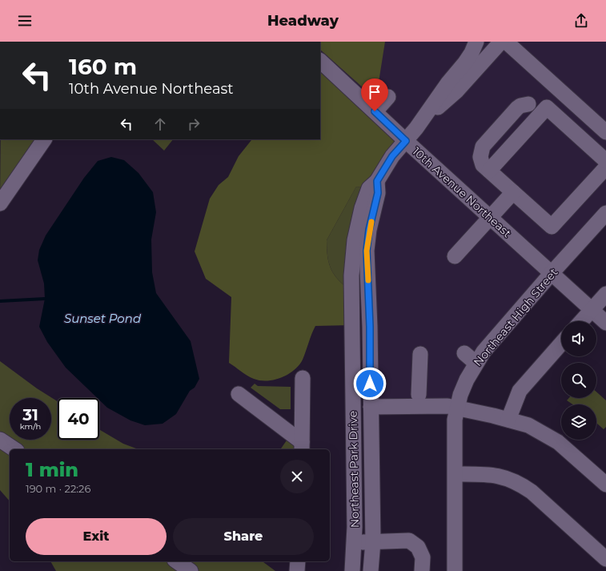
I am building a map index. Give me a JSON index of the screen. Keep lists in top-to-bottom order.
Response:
{
  "streets": {
    "street": ["10th Avenue Northeast", "Northeast High Street", "Northeast Park Drive"]
  },
  "crossings": [
    ["10th Avenue Northeast", "Northeast High Street"],
    ["10th Avenue Northeast", "Northeast Park Drive"]
  ],
  "water": ["Sunset Pond"],
  "page": {
    "header": "Headway",
    "turn": ["160 m", "10th Avenue Northeast"],
    "speed": "31 km/h",
    "limit": "40",
    "heading": ["1 min", "190 m · 22:26"],
    "buttons": ["Exit", "Share"]
  }
}
